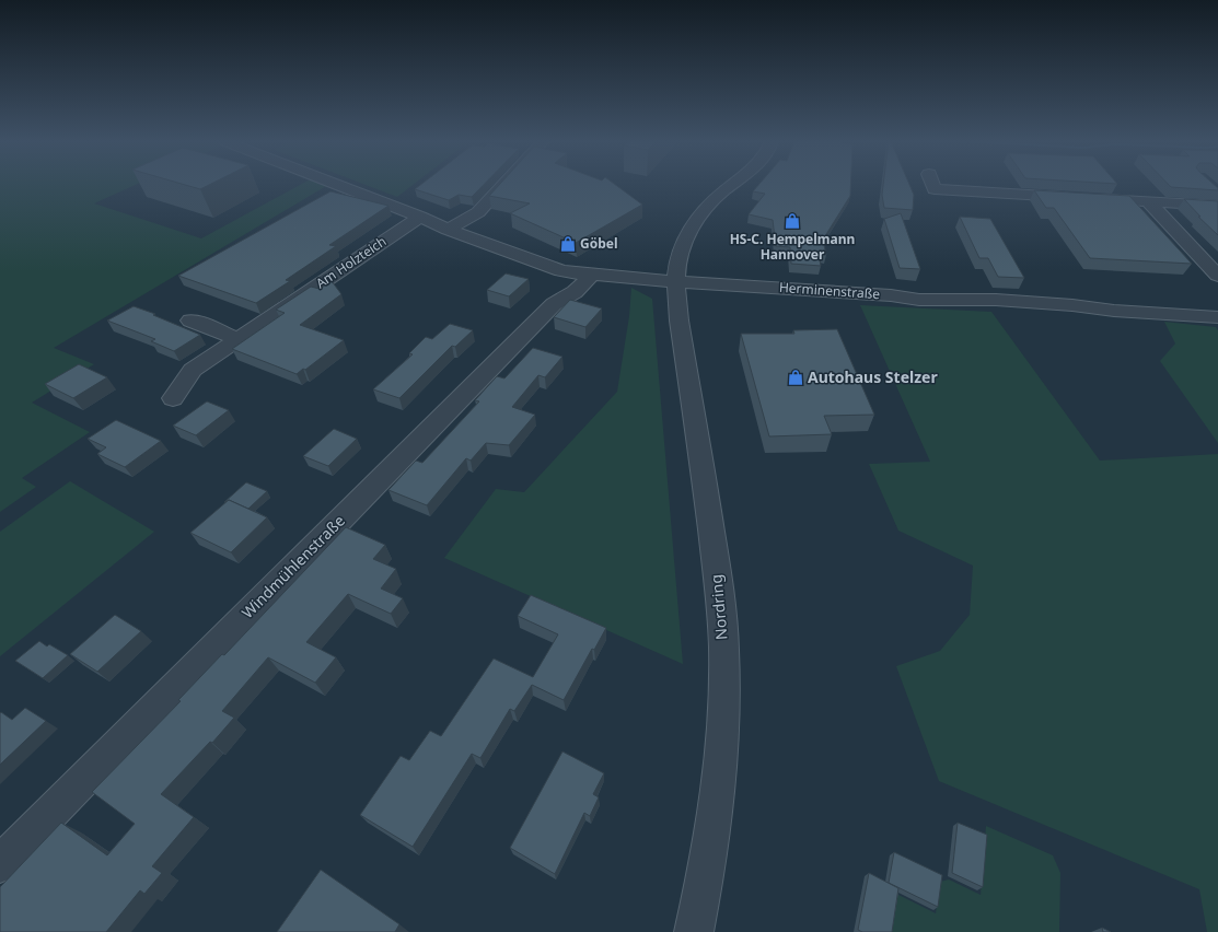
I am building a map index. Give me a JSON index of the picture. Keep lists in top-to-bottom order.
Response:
{
  "streets": {
    "street": [
      "Am Holzteich",
      "Herminenstraße",
      "Windmühlenstraße",
      "Nordring"
    ]
  },
  "crossings": [
    ["Am Holzteich", "Herminenstraße"],
    ["Herminenstraße", "Windmühlenstraße"],
    ["Herminenstraße", "Nordring"]
  ],
  "places": {
    "shop": ["HS-C. Hempelmann Hannover", "Göbel", "Autohaus Stelzer"]
  }
}
